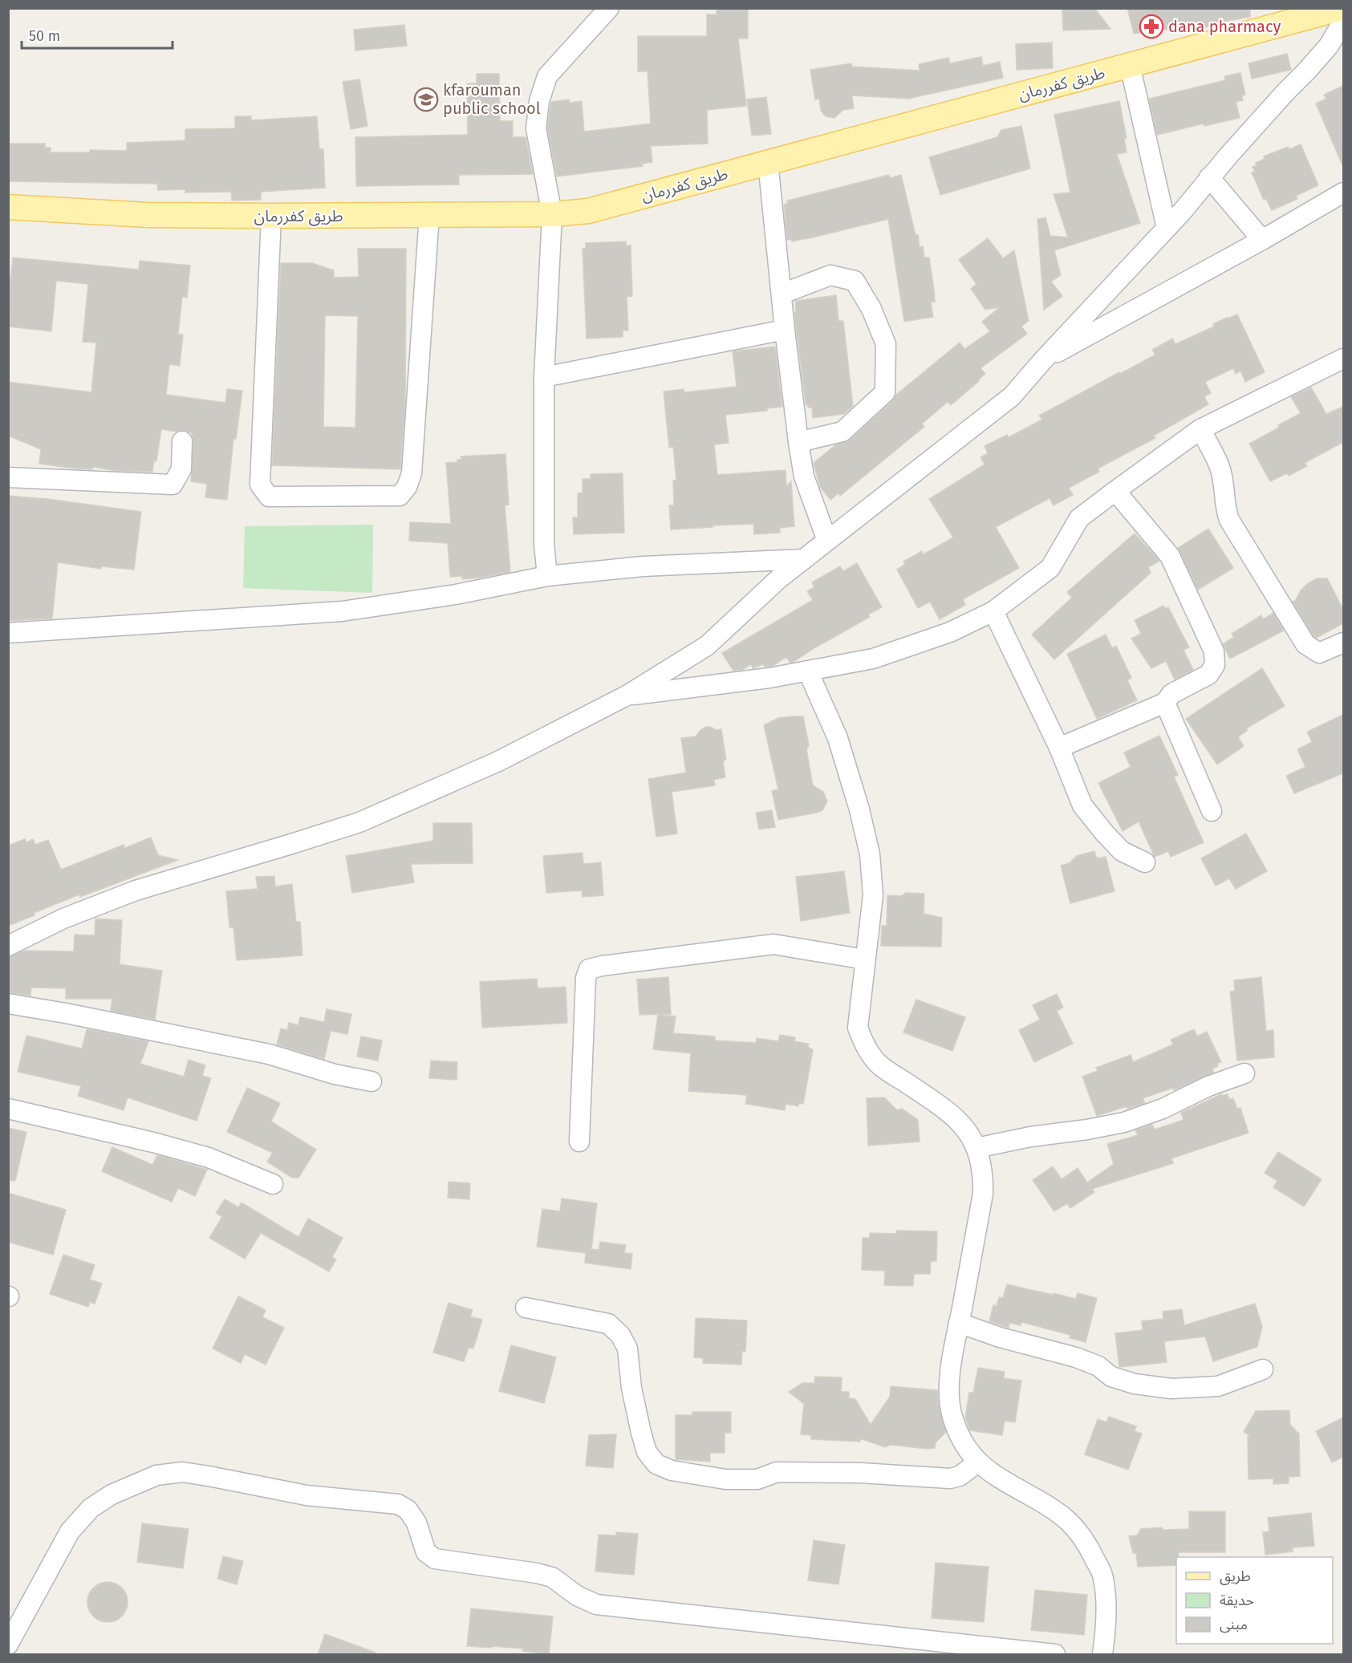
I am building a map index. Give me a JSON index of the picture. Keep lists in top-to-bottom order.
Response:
{
  "streets": {
    "main road": ["طريق كفررمان"]
  },
  "places": {
    "pharmacy": ["dana pharmacy"],
    "school or university": ["kfarouman public school"]
  },
  "legend": ["طريق", "حديقة", "مبنى"],
  "scale_bar": "50 m"
}
